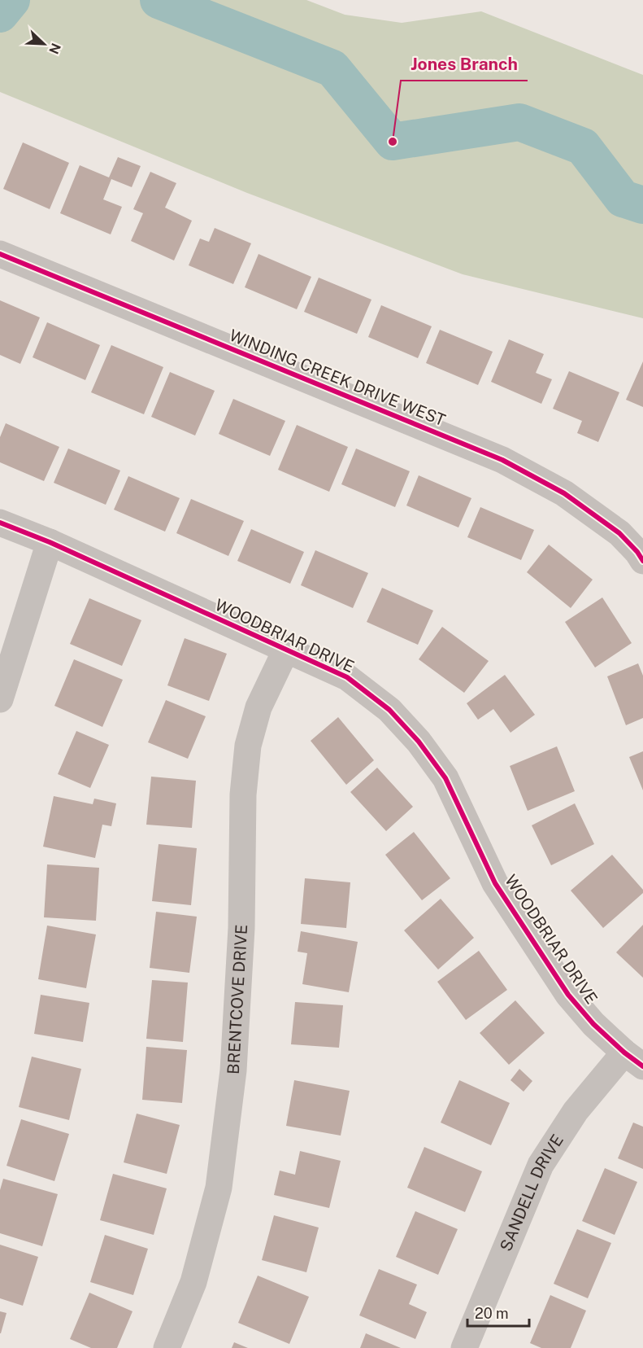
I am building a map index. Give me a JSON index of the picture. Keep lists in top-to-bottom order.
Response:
{
  "streets": {
    "street": [
      "WINDING CREEK DRIVE WEST",
      "WOODBRIAR DRIVE",
      "BRENTCOVE DRIVE",
      "SANDELL DRIVE"
    ]
  },
  "crossings": [
    ["WOODBRIAR DRIVE", "BRENTCOVE DRIVE"],
    ["WOODBRIAR DRIVE", "SANDELL DRIVE"]
  ],
  "places": ["Jones Branch"],
  "scale_bar": "20 m",
  "north": "bottom right"
}
